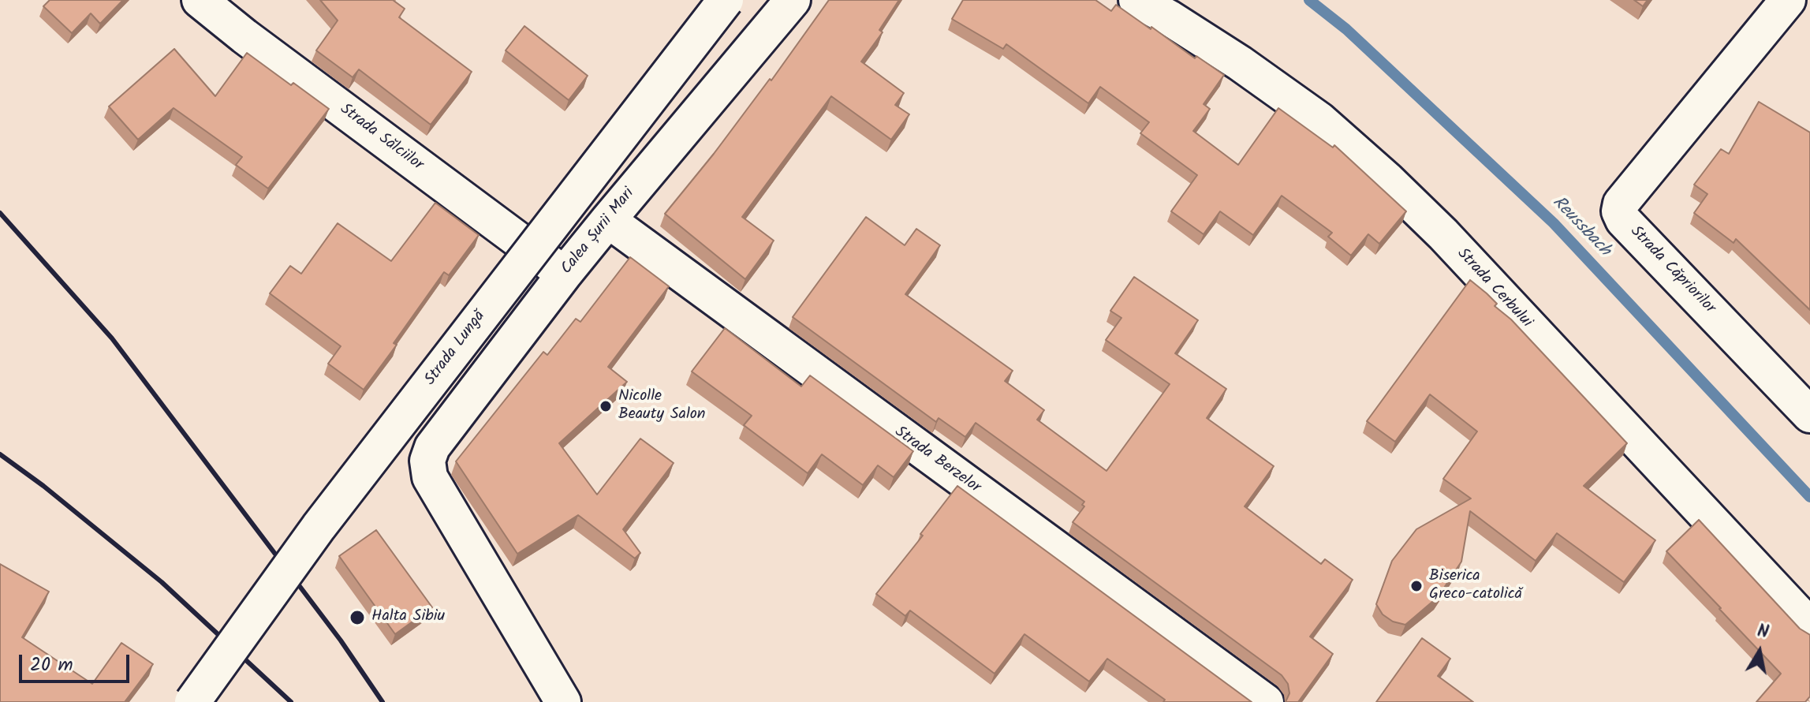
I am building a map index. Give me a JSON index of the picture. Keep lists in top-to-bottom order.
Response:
{
  "streets": {
    "street": [
      "Strada Sălciilor",
      "Calea Șurii Mari",
      "Strada Căpriorilor",
      "Strada Cerbului",
      "Strada Lungă",
      "Strada Berzelor"
    ]
  },
  "crossings": [
    ["Strada Sălciilor", "Calea Șurii Mari"],
    ["Calea Șurii Mari", "Strada Berzelor"]
  ],
  "water": ["Reussbach"],
  "places": ["Nicolle Beauty Salon", "Biserica Greco-catolică", "Halta Sibiu"],
  "scale_bar": "20 m",
  "north": "top"
}
